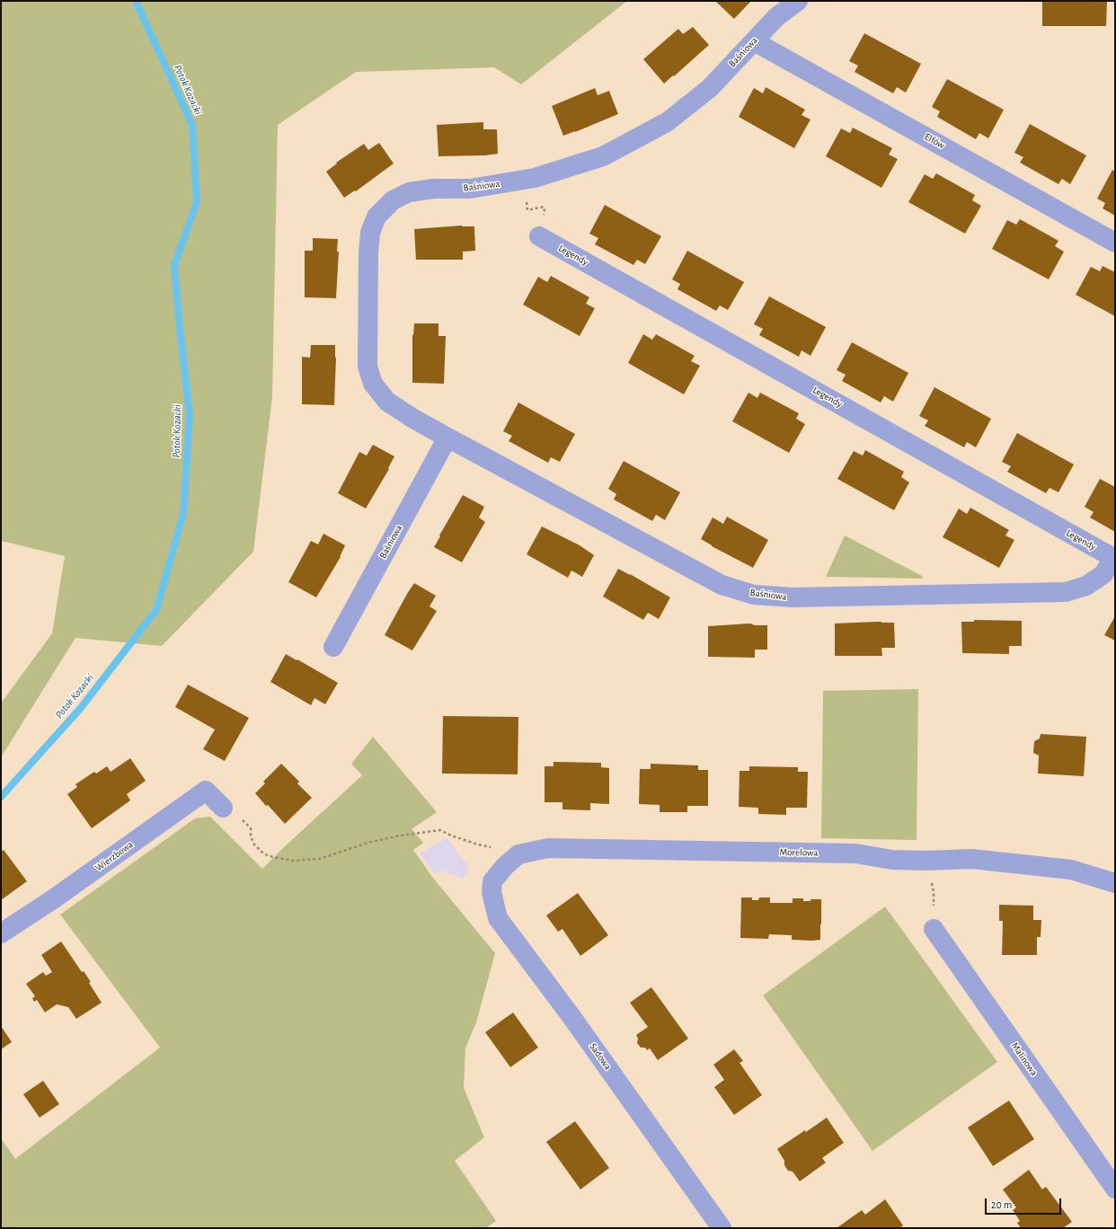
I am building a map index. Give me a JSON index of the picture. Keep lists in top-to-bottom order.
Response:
{
  "streets": {
    "street": [
      "Baśniowa",
      "Elfów",
      "Legendy",
      "Morelowa",
      "Wierzbowa",
      "Sadowa",
      "Malinowa"
    ]
  },
  "crossings": [
    ["Baśniowa", "Elfów"],
    ["Baśniowa", "Legendy"],
    ["Morelowa", "Sadowa"]
  ],
  "water": ["Potok Kozacki"],
  "scale_bar": "20 m"
}
